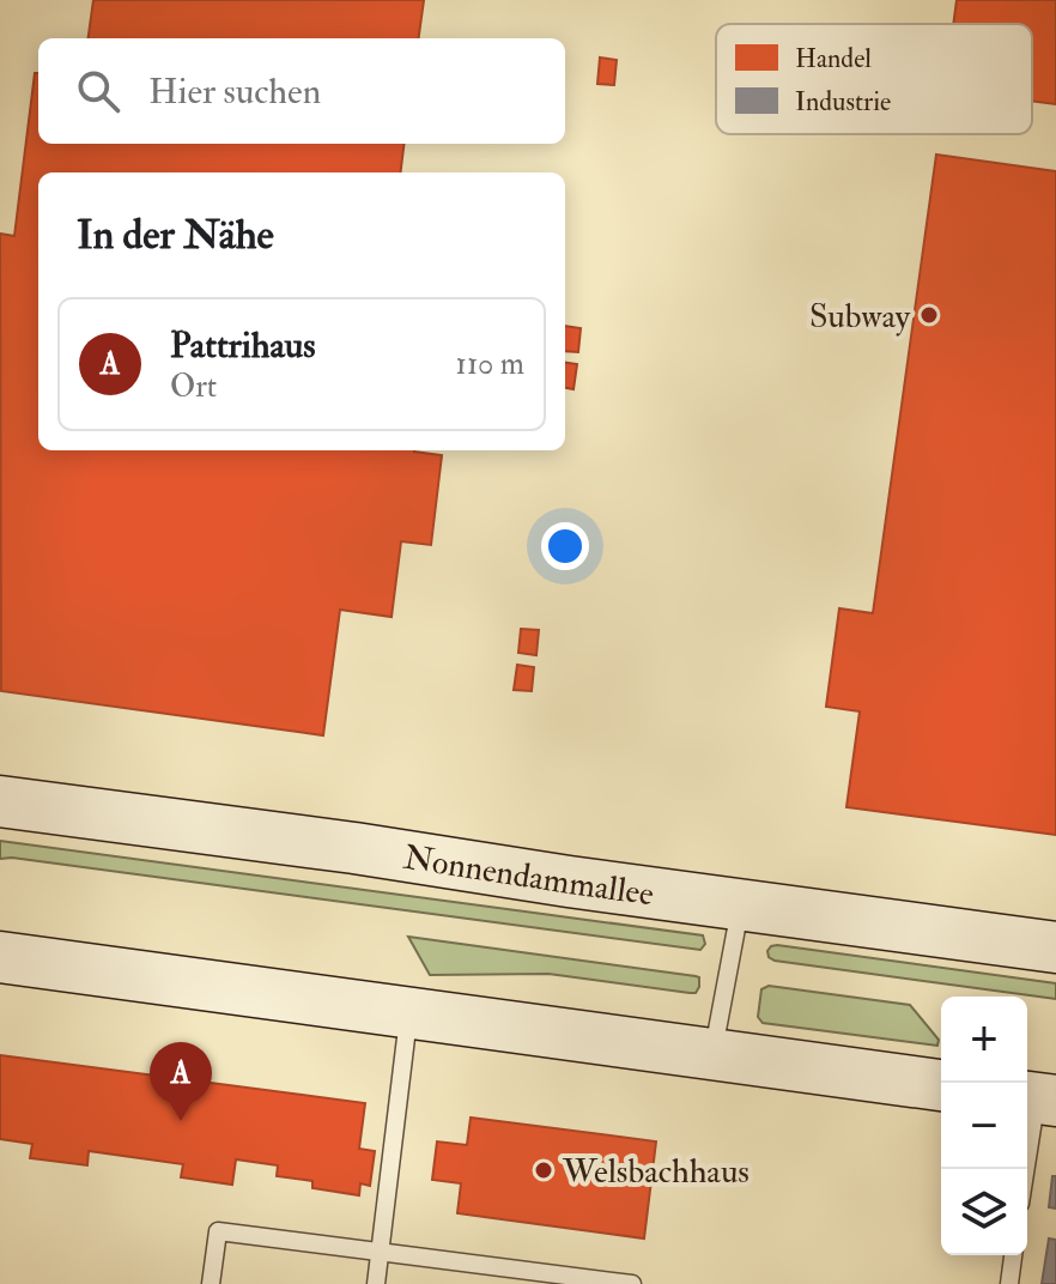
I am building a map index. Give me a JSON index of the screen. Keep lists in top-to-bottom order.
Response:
{
  "streets": {
    "main road": ["Nonnendammallee"]
  },
  "places": ["Subway", "Welsbachhaus"],
  "legend": ["Handel", "Industrie"],
  "page": {
    "search": "Hier suchen",
    "heading": "In der Nähe",
    "list": [
      {
        "mark": "A",
        "name": "Pattrihaus",
        "note": "Ort",
        "value": "110 m"
      }
    ],
    "map_buttons": ["+", "−"],
    "pins": "A"
  }
}
